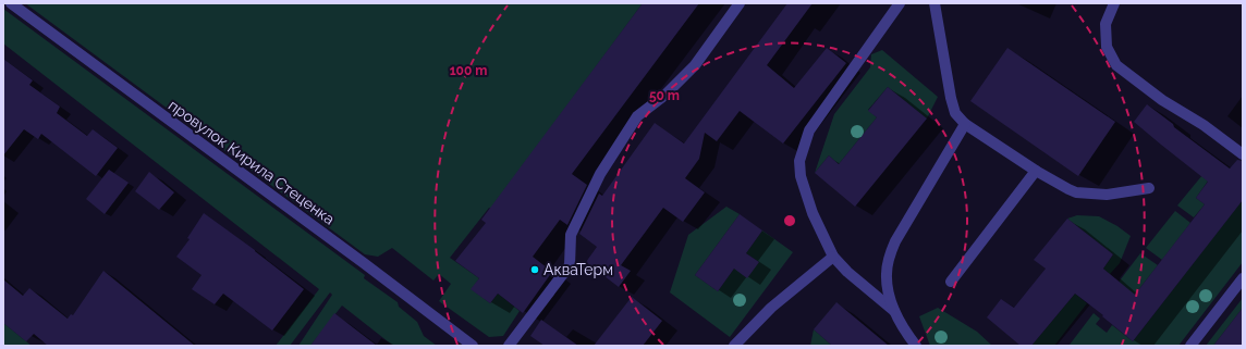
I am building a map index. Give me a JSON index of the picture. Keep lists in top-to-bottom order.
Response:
{
  "streets": {
    "street": ["провулок Кирила Стеценка"]
  },
  "places": ["АкваТерм"],
  "rings": ["100 m", "50 m"]
}
